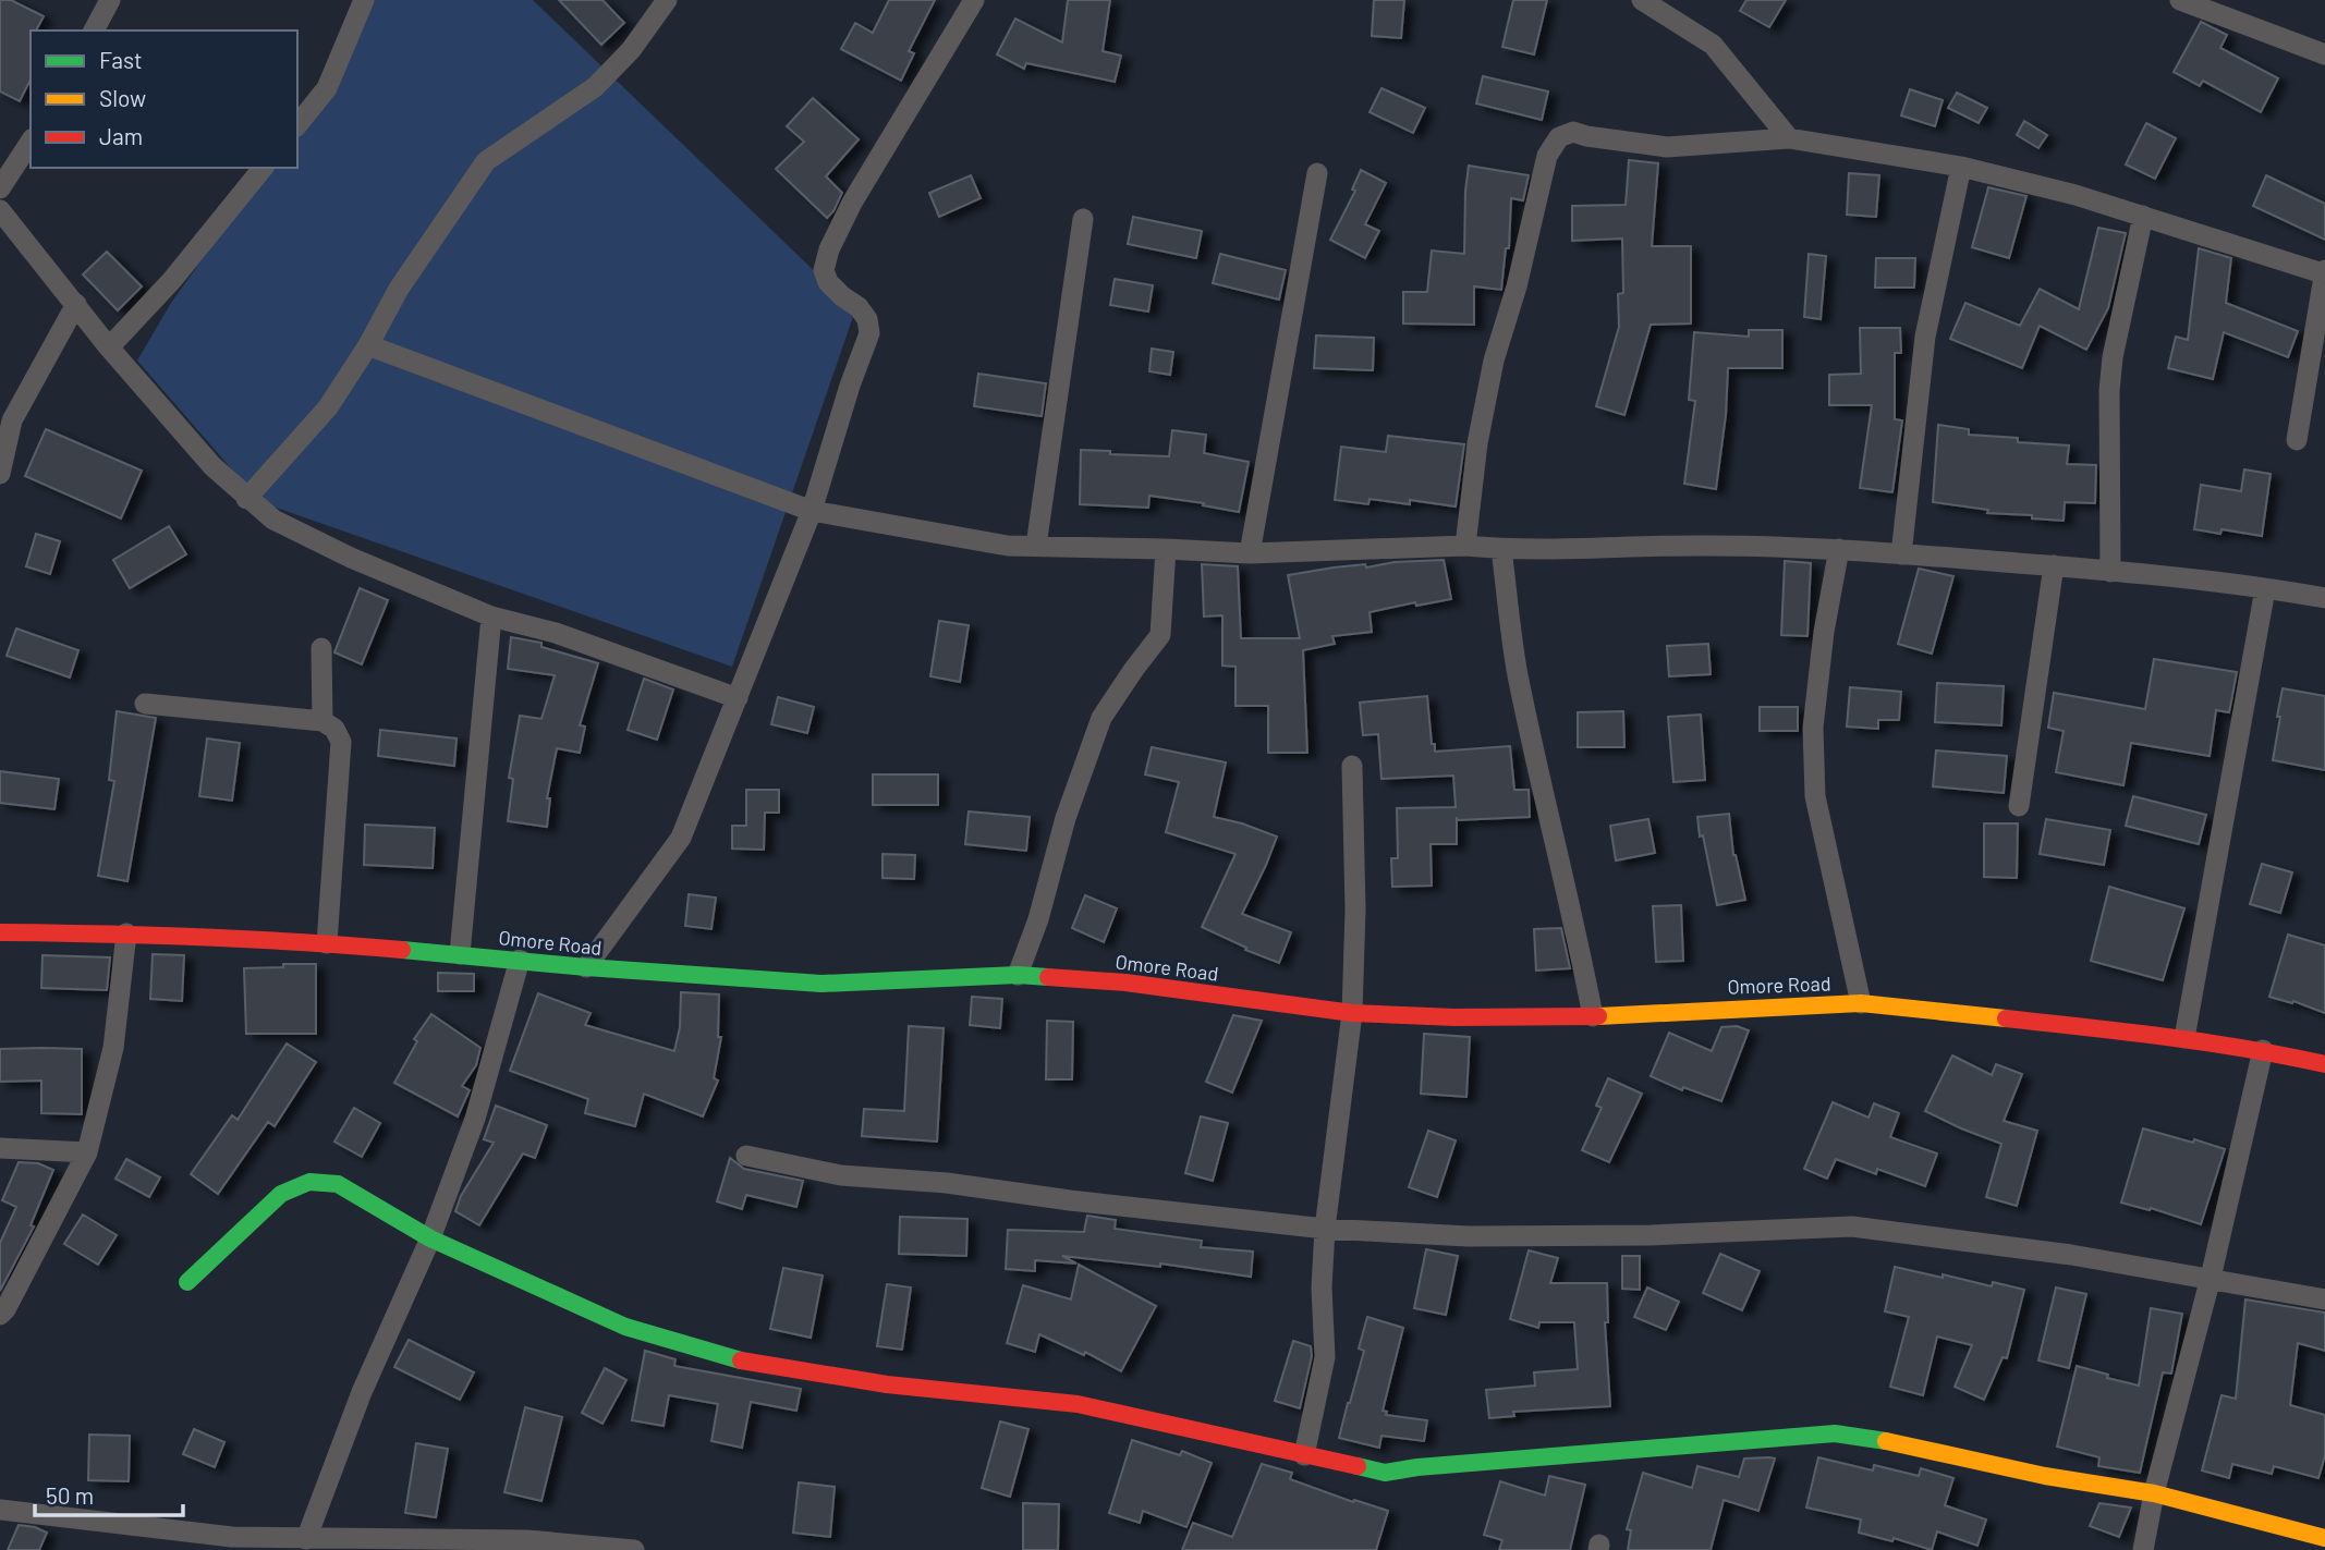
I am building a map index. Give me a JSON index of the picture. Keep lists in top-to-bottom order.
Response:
{
  "streets": {
    "street": ["Omore Road"]
  },
  "legend": ["Fast", "Slow", "Jam"],
  "scale_bar": "50 m"
}
